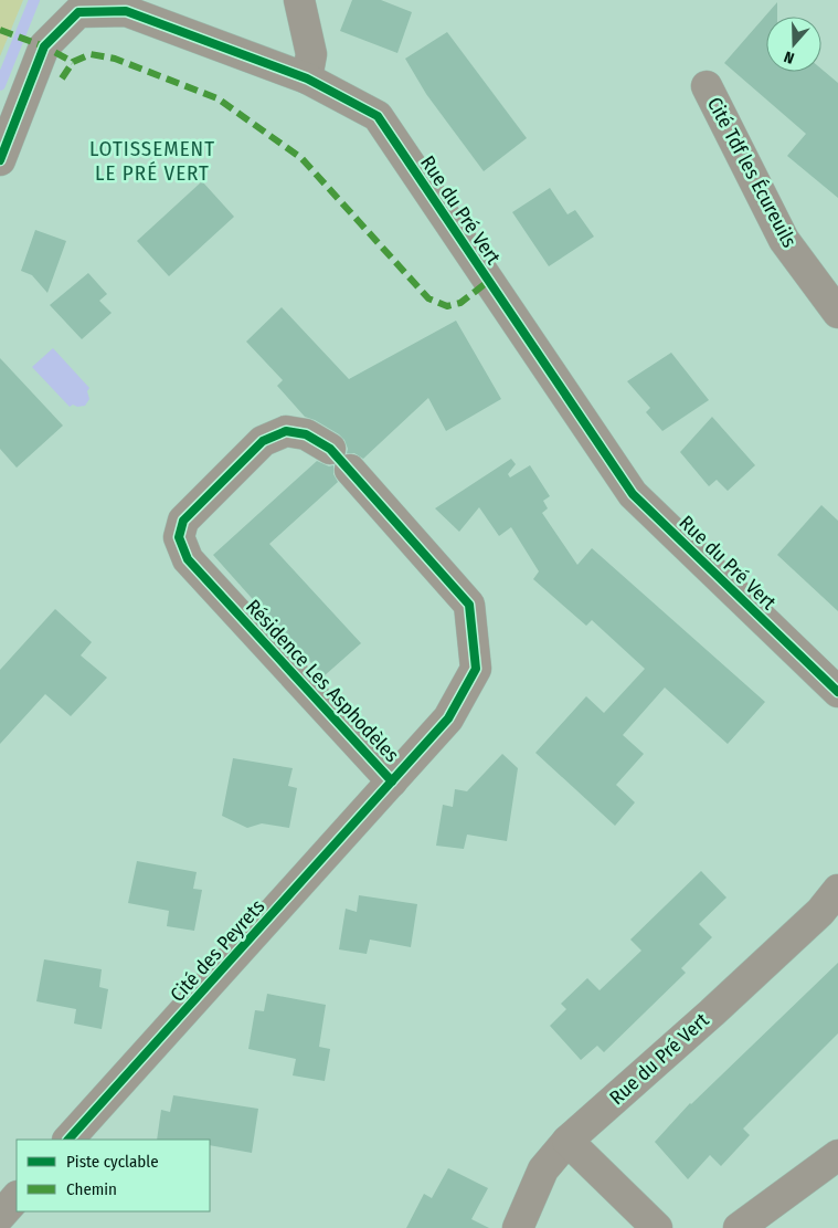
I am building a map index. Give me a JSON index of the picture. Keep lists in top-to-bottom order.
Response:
{
  "streets": {
    "street": [
      "Cité Tdf les Écureuils",
      "Rue du Pré Vert",
      "Résidence Les Asphodèles",
      "Cité des Peyrets"
    ]
  },
  "crossings": [
    ["Résidence Les Asphodèles", "Cité des Peyrets"]
  ],
  "districts": ["LOTISSEMENT LE PRÉ VERT"],
  "legend": ["Piste cyclable", "Chemin"],
  "north": "bottom"
}
